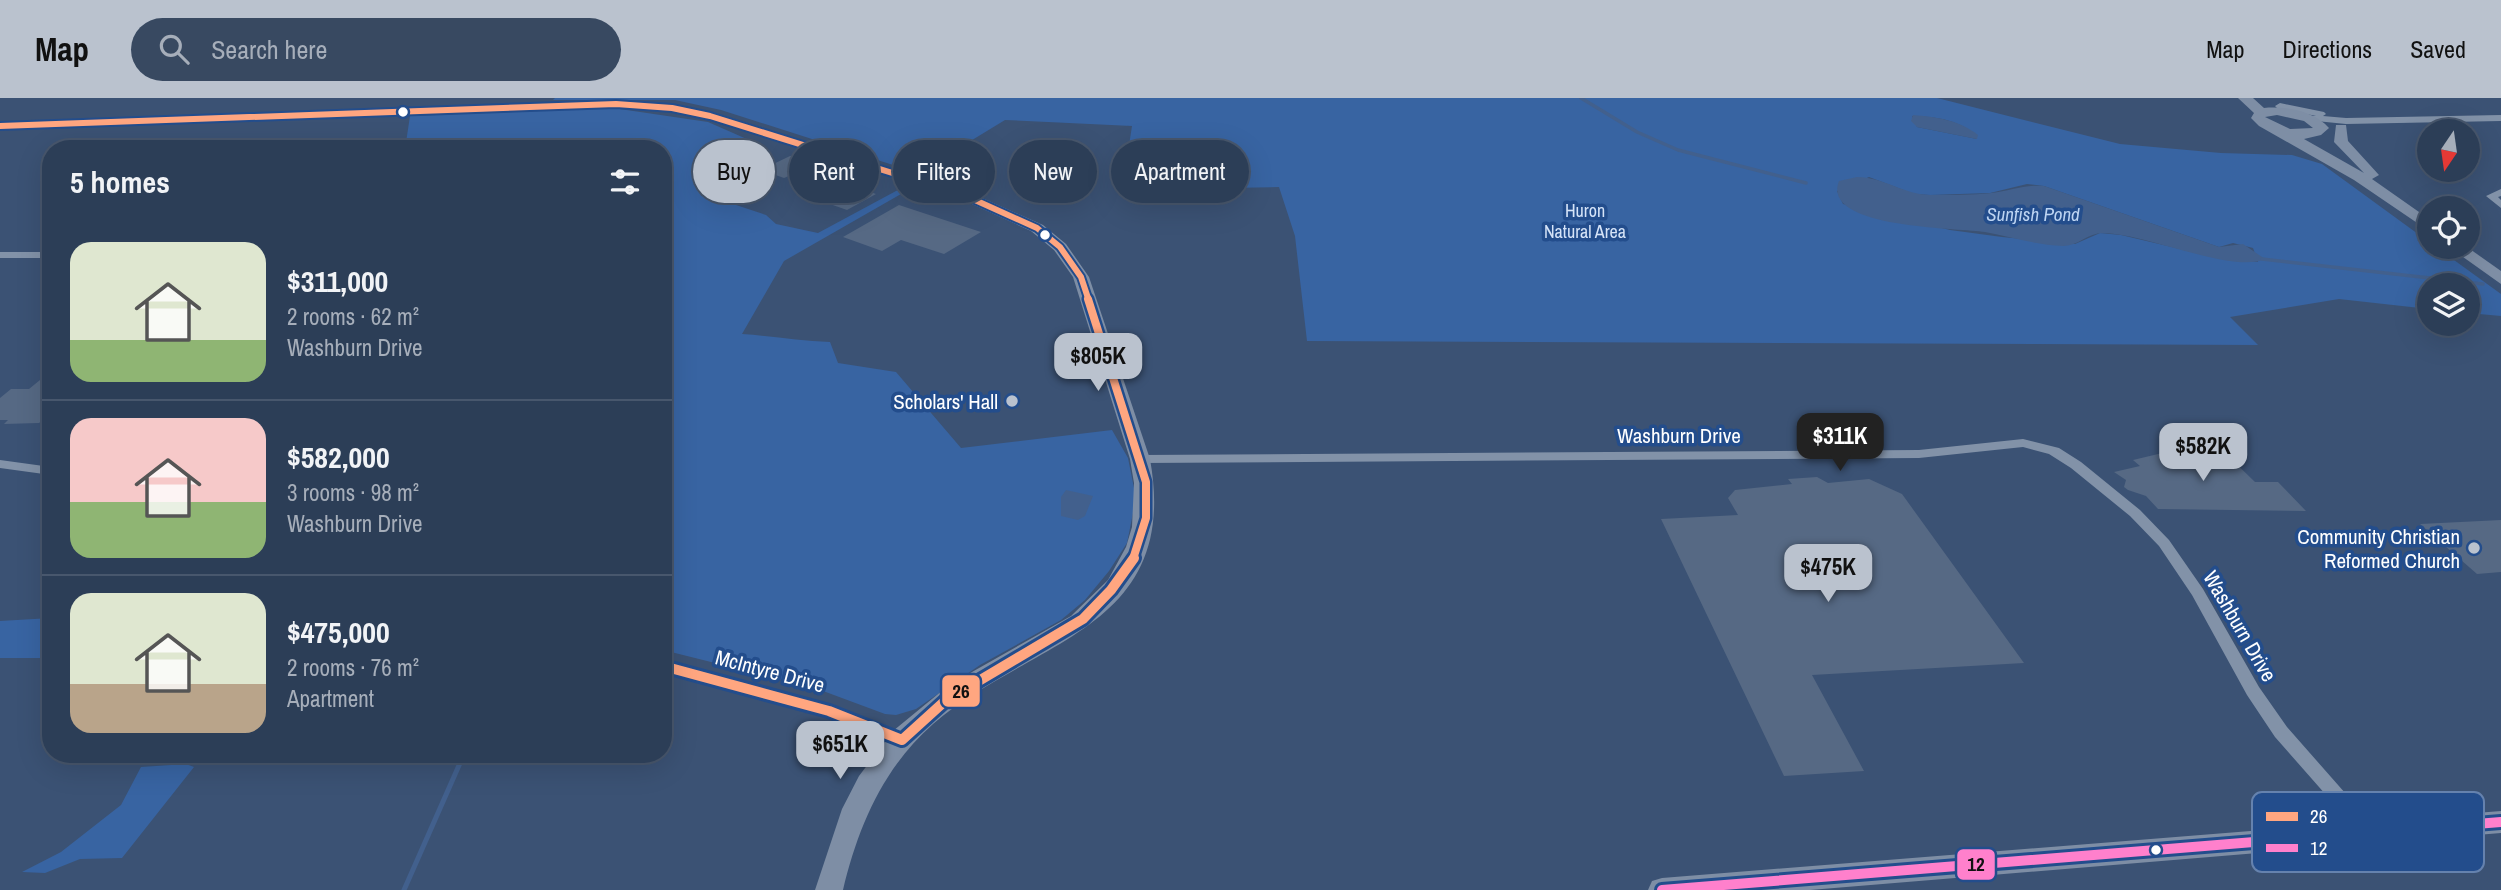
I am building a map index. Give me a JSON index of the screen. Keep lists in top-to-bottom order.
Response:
{
  "streets": {
    "street": ["Washburn Drive", "McIntyre Drive"]
  },
  "water": ["Sunfish Pond"],
  "parks": ["Huron Natural Area"],
  "places": ["Scholars' Hall", "Community Christian Reformed Church"],
  "lines": ["transit line 26", "transit line 12"],
  "legend": ["26", "12"],
  "north": "bottom",
  "page": {
    "header": "Map",
    "search": "Search here",
    "nav": ["Map", "Directions", "Saved"],
    "chip": [
      "Buy",
      "Rent",
      "Filters",
      "New",
      "Apartment"
    ],
    "heading": "5 homes",
    "list": [
      {
        "name": "$311,000",
        "note": "2 rooms · 62 m² · Washburn Drive"
      },
      {
        "name": "$582,000",
        "note": "3 rooms · 98 m² · Washburn Drive"
      },
      {
        "name": "$475,000",
        "note": "2 rooms · 76 m² · Apartment"
      }
    ],
    "price": [
      "$805K",
      "$311K",
      "$582K",
      "$475K",
      "$651K"
    ]
  }
}
